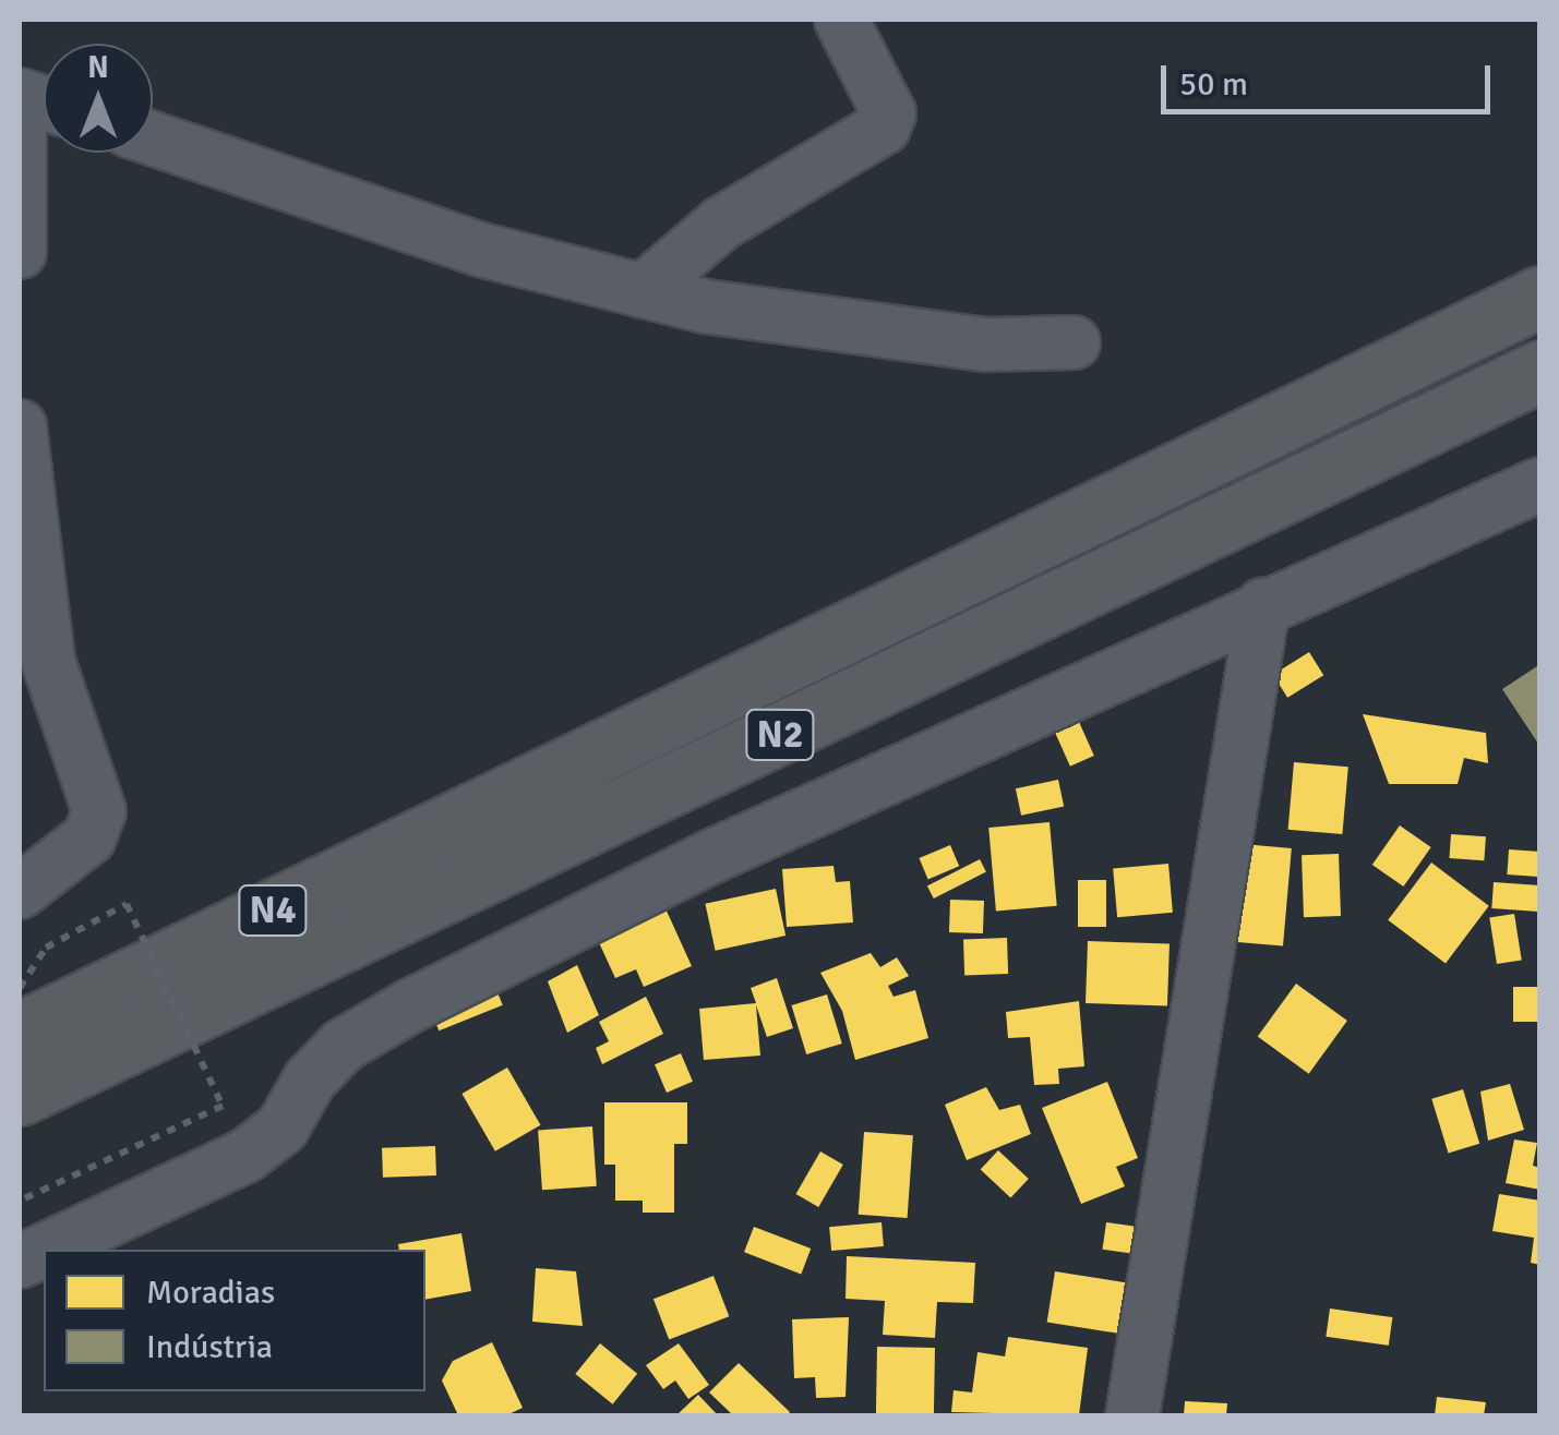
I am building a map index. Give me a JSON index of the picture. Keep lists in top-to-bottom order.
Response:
{
  "streets": {
    "highway": ["N2", "N4"]
  },
  "crossings": [
    ["N2", "N4"]
  ],
  "legend": ["Moradias", "Indústria"],
  "scale_bar": "50 m",
  "north": "top"
}
